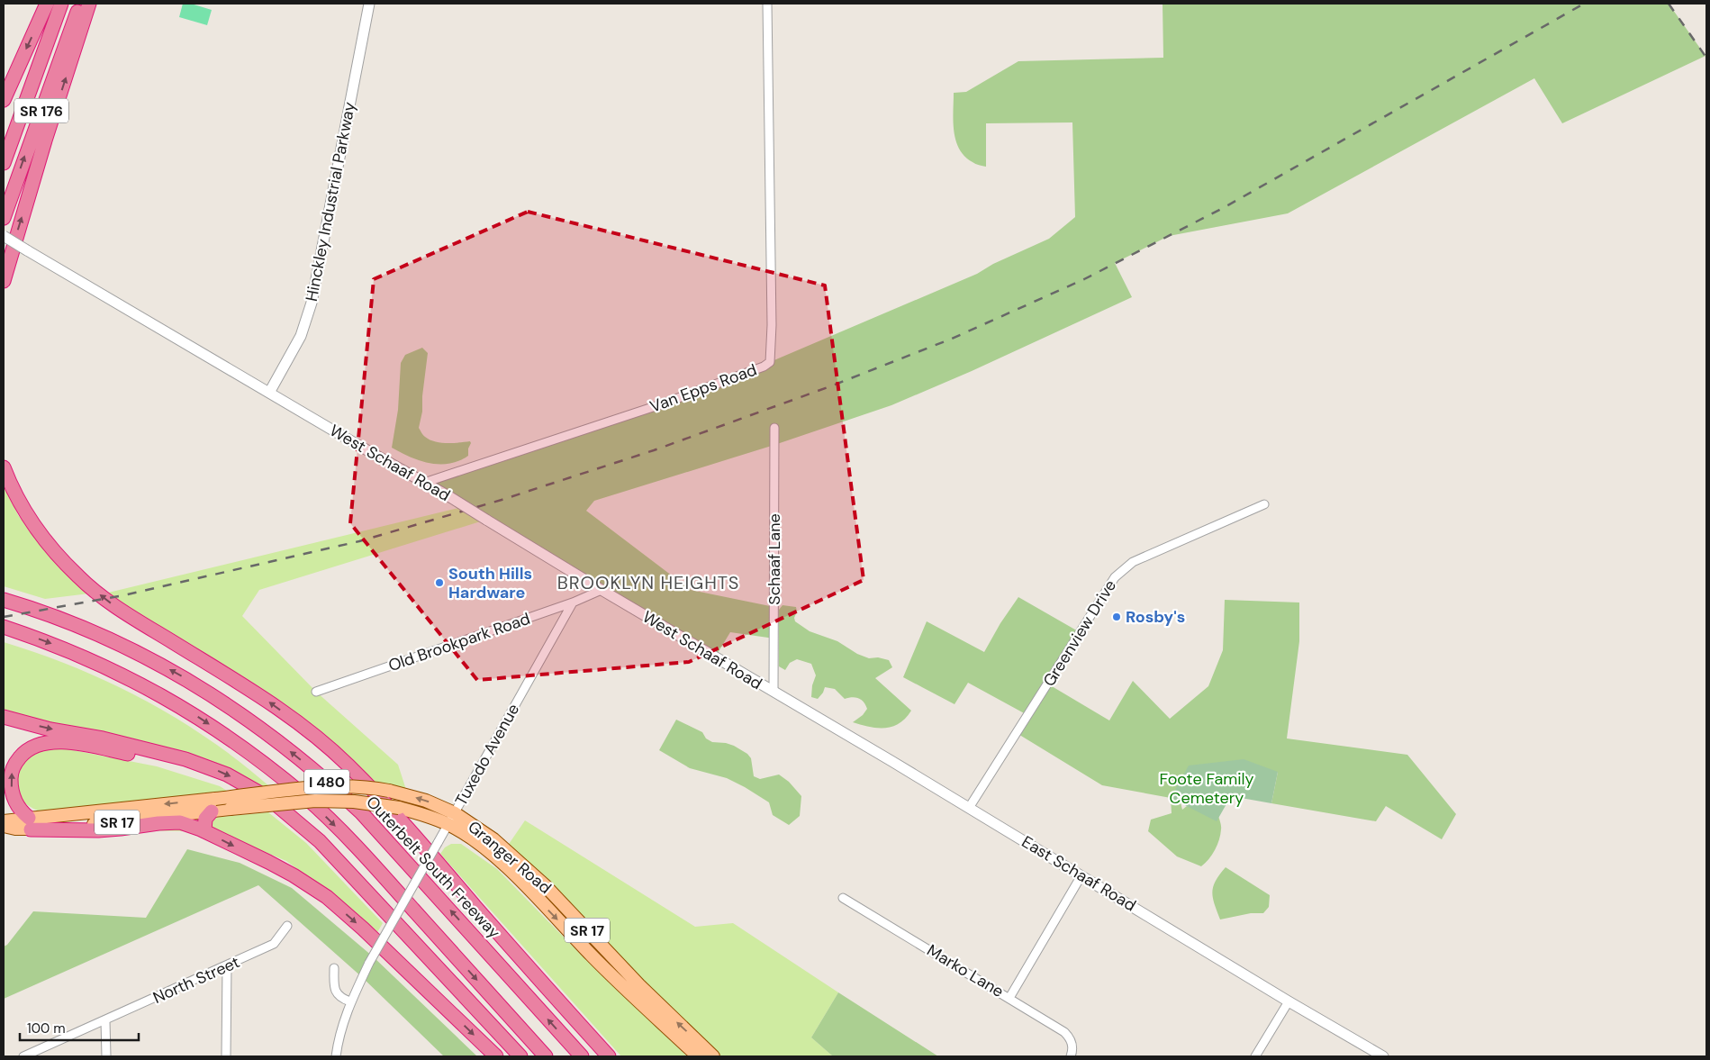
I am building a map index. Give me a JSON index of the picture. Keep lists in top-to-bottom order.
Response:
{
  "streets": {
    "highway": ["SR 176", "I 480", "Outerbelt South Freeway"],
    "main road": ["SR 17", "Granger Road"],
    "street": [
      "Hinckley Industrial Parkway",
      "Van Epps Road",
      "West Schaaf Road",
      "Schaaf Lane",
      "Greenview Drive",
      "Old Brookpark Road",
      "Tuxedo Avenue",
      "East Schaaf Road",
      "Marko Lane",
      "North Street"
    ]
  },
  "crossings": [
    ["Hinckley Industrial Parkway", "West Schaaf Road"],
    ["Van Epps Road", "West Schaaf Road"],
    ["West Schaaf Road", "Schaaf Lane"],
    ["West Schaaf Road", "Old Brookpark Road"],
    ["West Schaaf Road", "East Schaaf Road"],
    ["Schaaf Lane", "East Schaaf Road"],
    ["Greenview Drive", "East Schaaf Road"],
    ["Old Brookpark Road", "Tuxedo Avenue"],
    ["Tuxedo Avenue", "Granger Road"]
  ],
  "districts": ["BROOKLYN HEIGHTS"],
  "parks": ["Foote Family Cemetery"],
  "places": ["South Hills Hardware", "Rosby's"],
  "scale_bar": "100 m"
}
